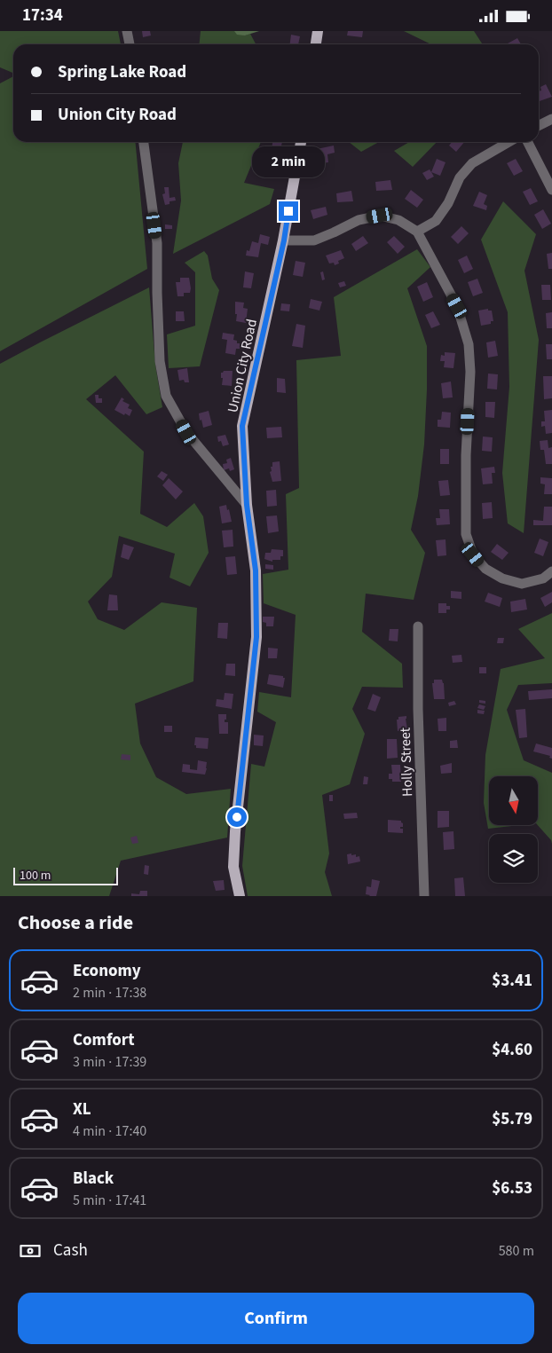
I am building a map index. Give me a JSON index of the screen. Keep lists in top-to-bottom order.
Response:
{
  "streets": {
    "main road": ["Union City Road"],
    "street": ["Holly Street"]
  },
  "scale_bar": "100 m",
  "north": "bottom",
  "page": {
    "status": "17:34",
    "banner": ["Spring Lake Road", "Union City Road"],
    "bubble": "2 min",
    "scale": "100 m",
    "heading": "Choose a ride",
    "list": [
      {
        "name": "Economy",
        "note": "2 min · 17:38",
        "value": "$3.41"
      },
      {
        "name": "Comfort",
        "note": "3 min · 17:39",
        "value": "$4.60"
      },
      {
        "name": "XL",
        "note": "4 min · 17:40",
        "value": "$5.79"
      },
      {
        "name": "Black",
        "note": "5 min · 17:41",
        "value": "$6.53"
      }
    ],
    "pay": ["Cash", "580 m"],
    "buttons": "Confirm"
  }
}
